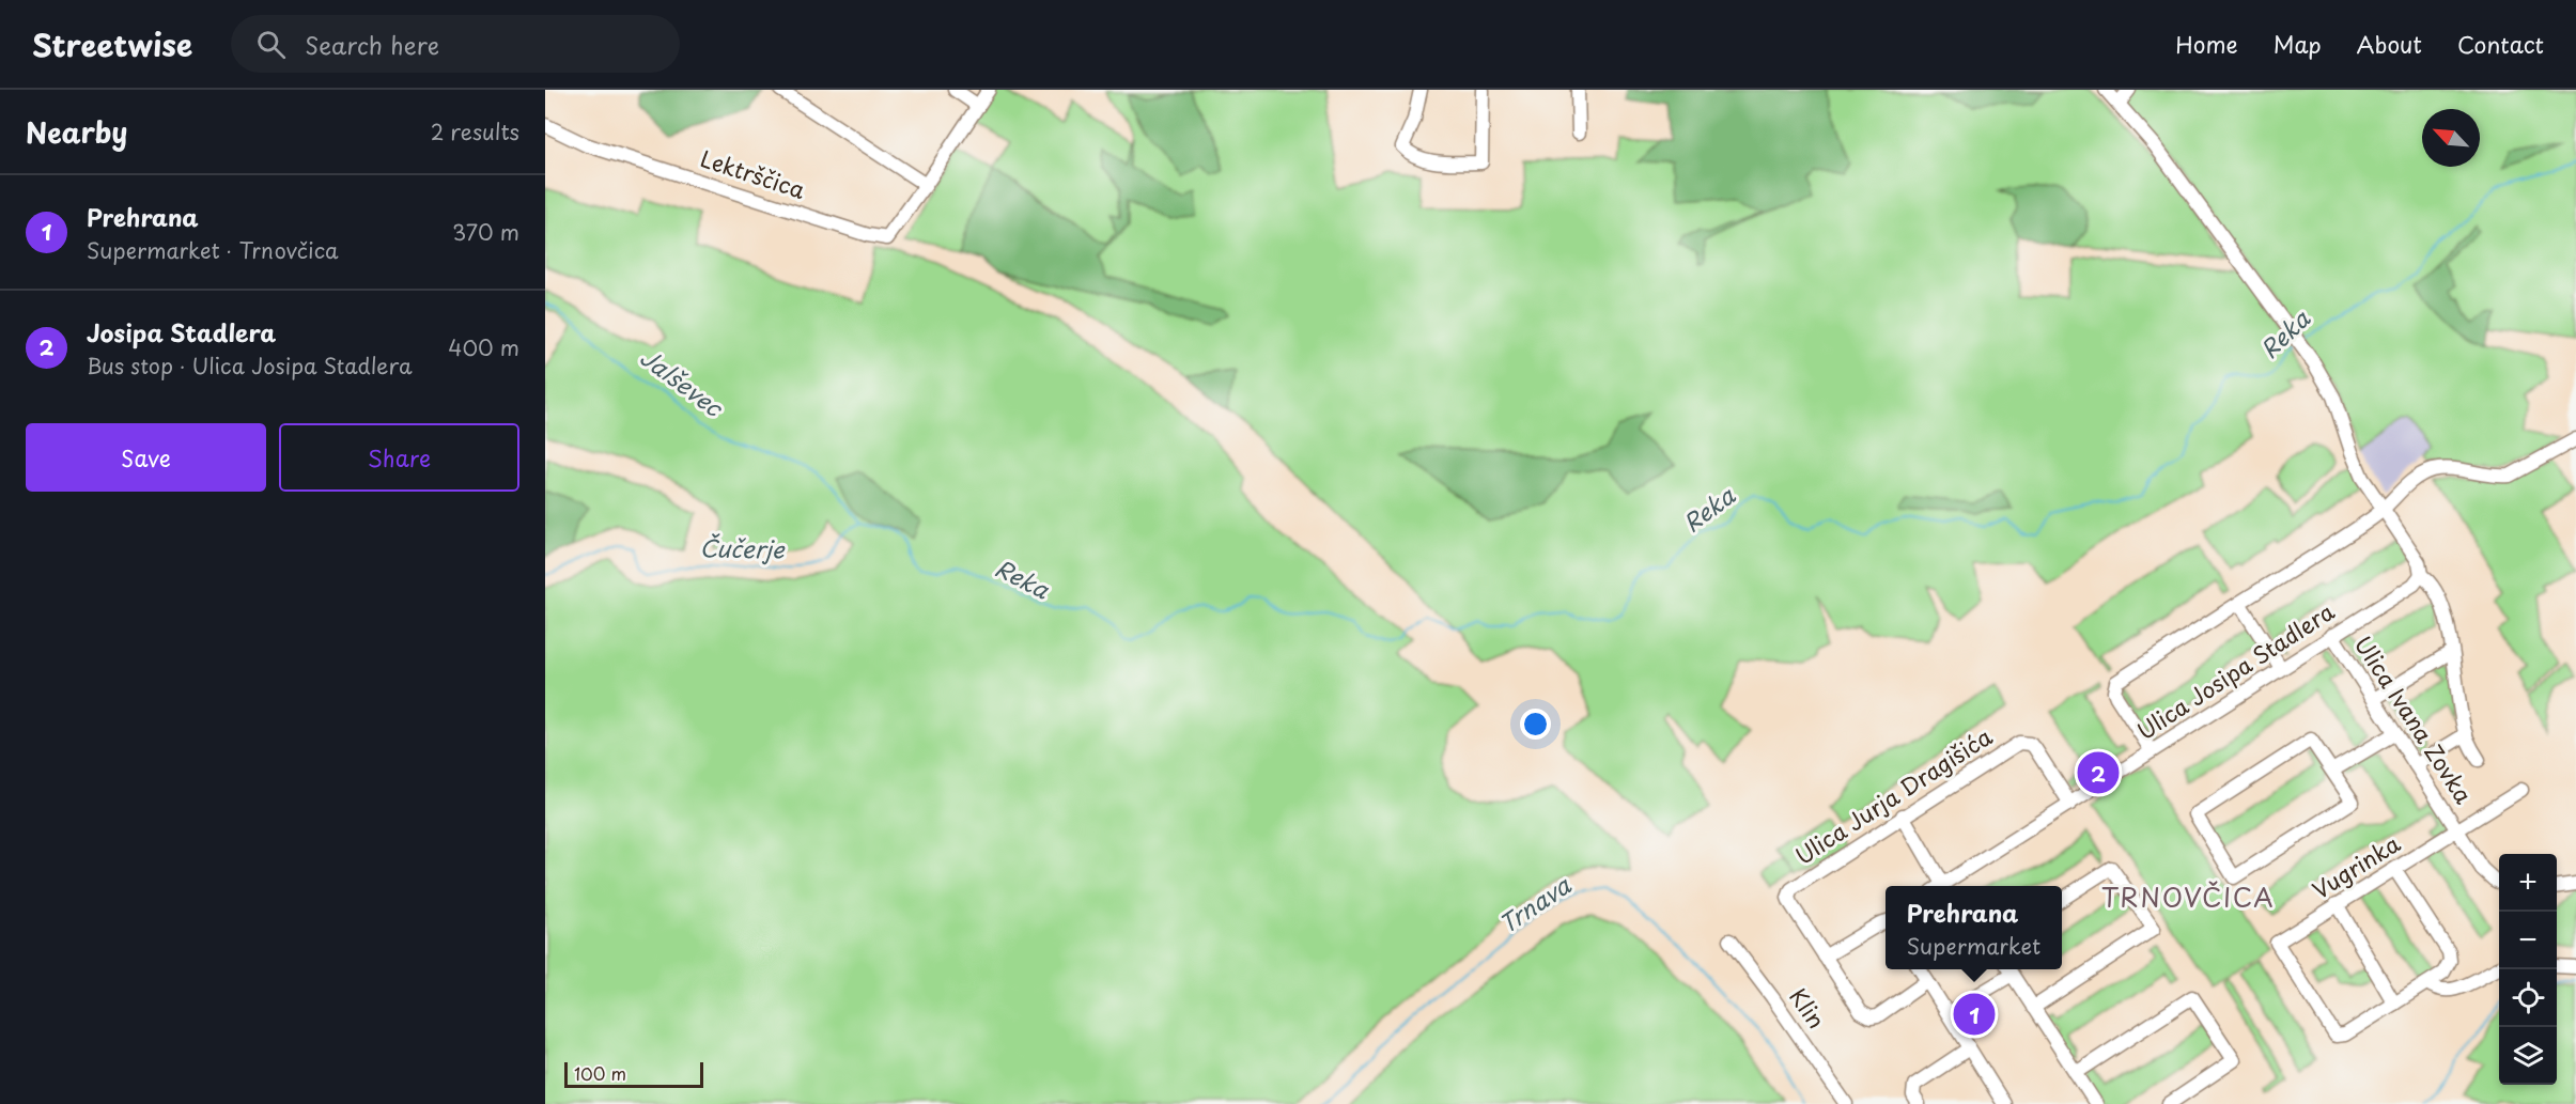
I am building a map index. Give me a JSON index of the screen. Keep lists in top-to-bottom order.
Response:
{
  "streets": {
    "street": [
      "Lektrščica",
      "Ulica Josipa Stadlera",
      "Ulica Ivana Zovka",
      "Ulica Jurja Dragišića",
      "Vugrinka",
      "Klin"
    ]
  },
  "crossings": [
    ["Ulica Josipa Stadlera", "Ulica Ivana Zovka"],
    ["Ulica Josipa Stadlera", "Ulica Jurja Dragišića"],
    ["Ulica Ivana Zovka", "Vugrinka"]
  ],
  "districts": ["TRNOVČICA"],
  "water": [
    "Reka",
    "Jalševec",
    "Čučerje",
    "Trnava"
  ],
  "scale_bar": "100 m",
  "north": "top left",
  "page": {
    "header": "Streetwise",
    "search": "Search here",
    "nav": [
      "Home",
      "Map",
      "About",
      "Contact"
    ],
    "heading": ["Nearby", "2 results"],
    "list": [
      {
        "mark": "1",
        "name": "Prehrana",
        "note": "Supermarket · Trnovčica",
        "value": "370 m"
      },
      {
        "mark": "2",
        "name": "Josipa Stadlera",
        "note": "Bus stop · Ulica Josipa Stadlera",
        "value": "400 m"
      }
    ],
    "buttons": ["Save", "Share"],
    "pins": ["2", "1"],
    "map_buttons": ["+", "−"],
    "popup": ["Prehrana", "Supermarket"],
    "scale": "100 m"
  }
}
